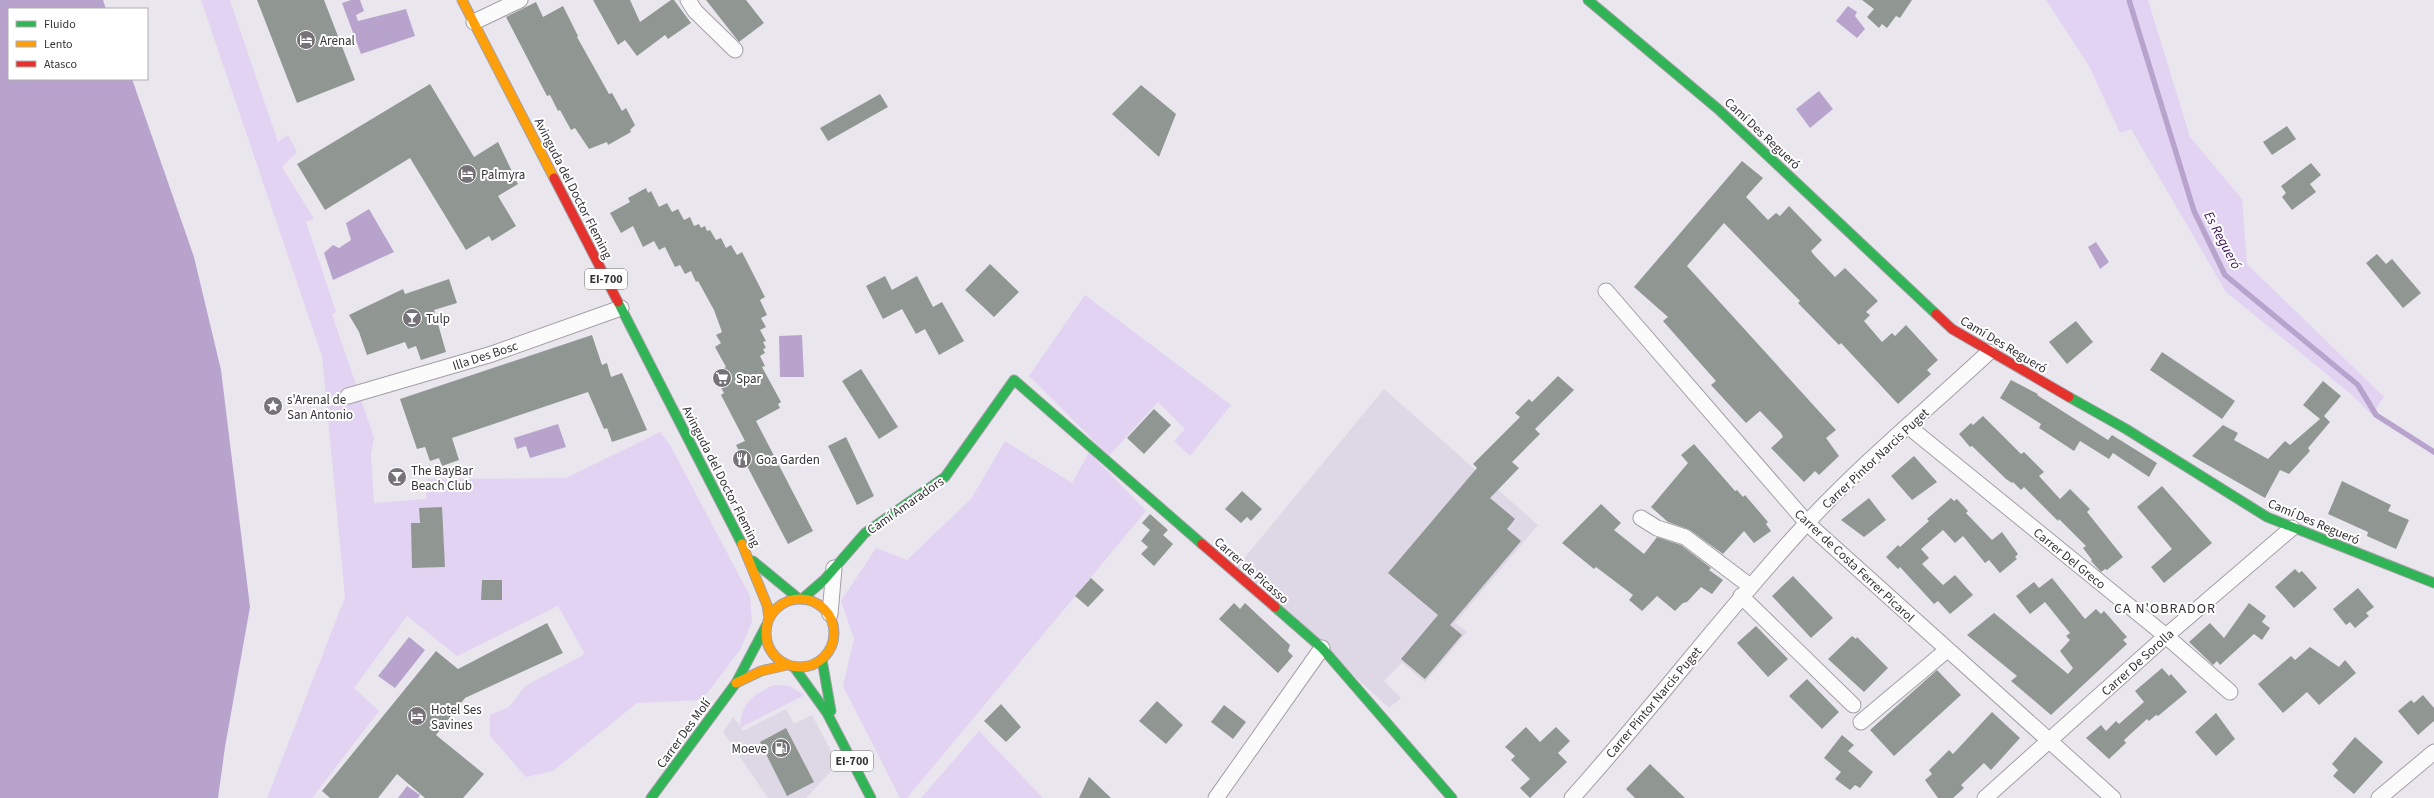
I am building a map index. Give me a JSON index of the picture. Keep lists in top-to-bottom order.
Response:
{
  "streets": {
    "street": [
      "Camí Des Regueró",
      "Avinguda del Doctor Fleming",
      "EI-700",
      "Illa Des Bosc",
      "Carrer Pintor Narcis Puget",
      "Camí Amaradors",
      "Carrer Del Greco",
      "Carrer de Costa Ferrer Picarol",
      "Carrer de Picasso",
      "Carrer De Sorolla",
      "Carrer Des Molí"
    ]
  },
  "crossings": [
    ["Camí Des Regueró", "Carrer Pintor Narcis Puget"],
    ["Camí Des Regueró", "Carrer De Sorolla"],
    ["Avinguda del Doctor Fleming", "Illa Des Bosc"],
    ["Avinguda del Doctor Fleming", "Camí Amaradors"],
    ["Avinguda del Doctor Fleming", "Carrer Des Molí"],
    ["Carrer Pintor Narcis Puget", "Carrer Del Greco"],
    ["Carrer Pintor Narcis Puget", "Carrer de Costa Ferrer Picarol"],
    ["Camí Amaradors", "Carrer de Picasso"],
    ["Camí Amaradors", "Carrer Des Molí"],
    ["Carrer Del Greco", "Carrer De Sorolla"],
    ["Carrer de Costa Ferrer Picarol", "Carrer De Sorolla"]
  ],
  "districts": ["CA N'OBRADOR"],
  "water": ["Es Regueró"],
  "places": {
    "hotel": ["Arenal", "Palmyra", "Hotel Ses Savines"],
    "bar": ["Tulp", "The BayBar Beach Club"],
    "supermarket": ["Spar"],
    "place": ["s'Arenal de San Antonio"],
    "restaurant": ["Goa Garden"],
    "fuel station": ["Moeve"]
  },
  "legend": ["Fluido", "Lento", "Atasco"]
}
